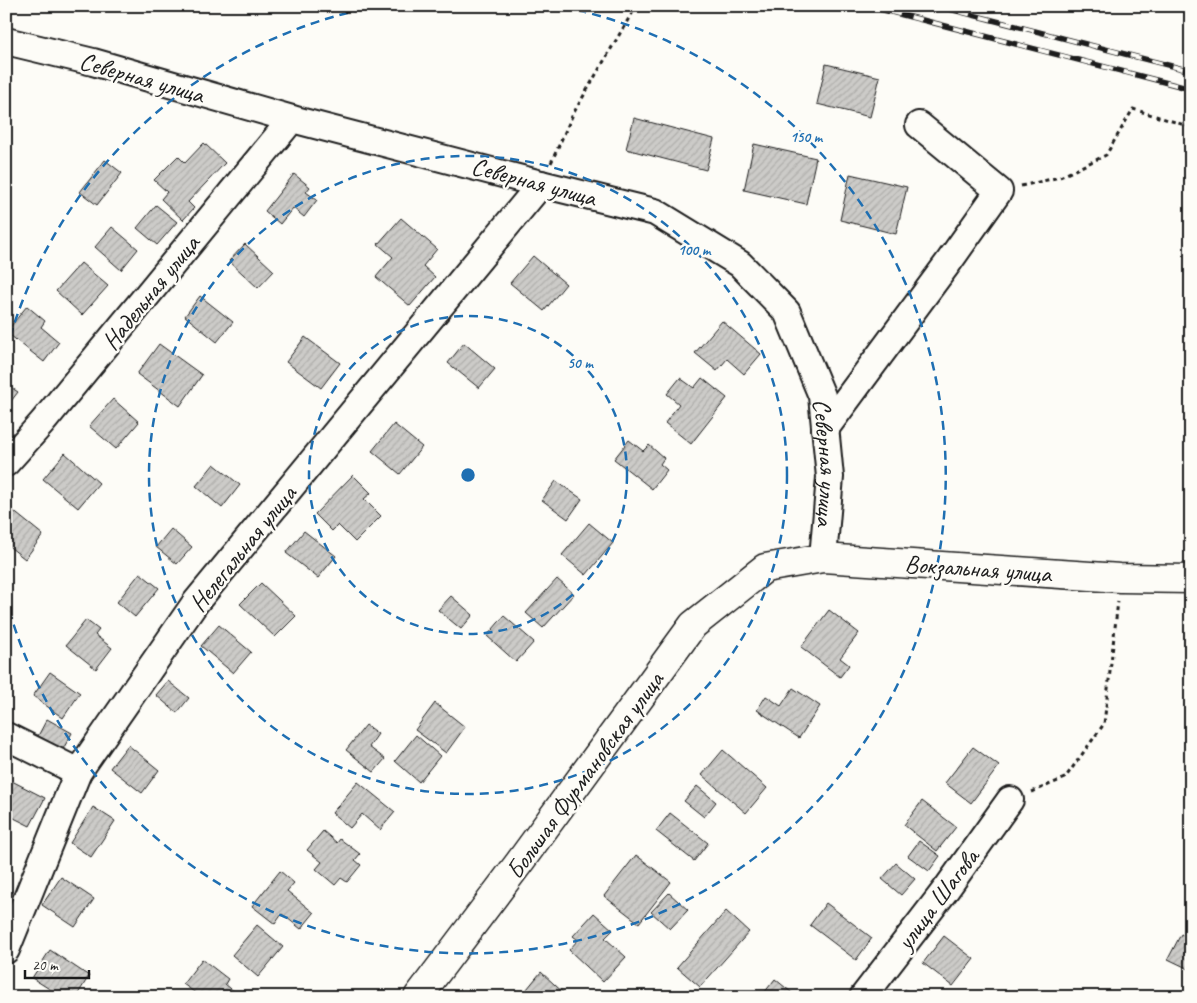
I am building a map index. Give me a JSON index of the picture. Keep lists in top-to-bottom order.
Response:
{
  "streets": {
    "main road": ["Вокзальная улица", "Большая Фурмановская улица"],
    "street": [
      "Северная улица",
      "Надельная улица",
      "Нелегальная улица",
      "улица Шагова"
    ]
  },
  "crossings": [
    ["Северная улица", "Надельная улица"],
    ["Северная улица", "Нелегальная улица"],
    ["Северная улица", "Вокзальная улица"],
    ["Вокзальная улица", "Большая Фурмановская улица"]
  ],
  "scale_bar": "20 m",
  "rings": ["150 m", "100 m", "50 m"]
}
